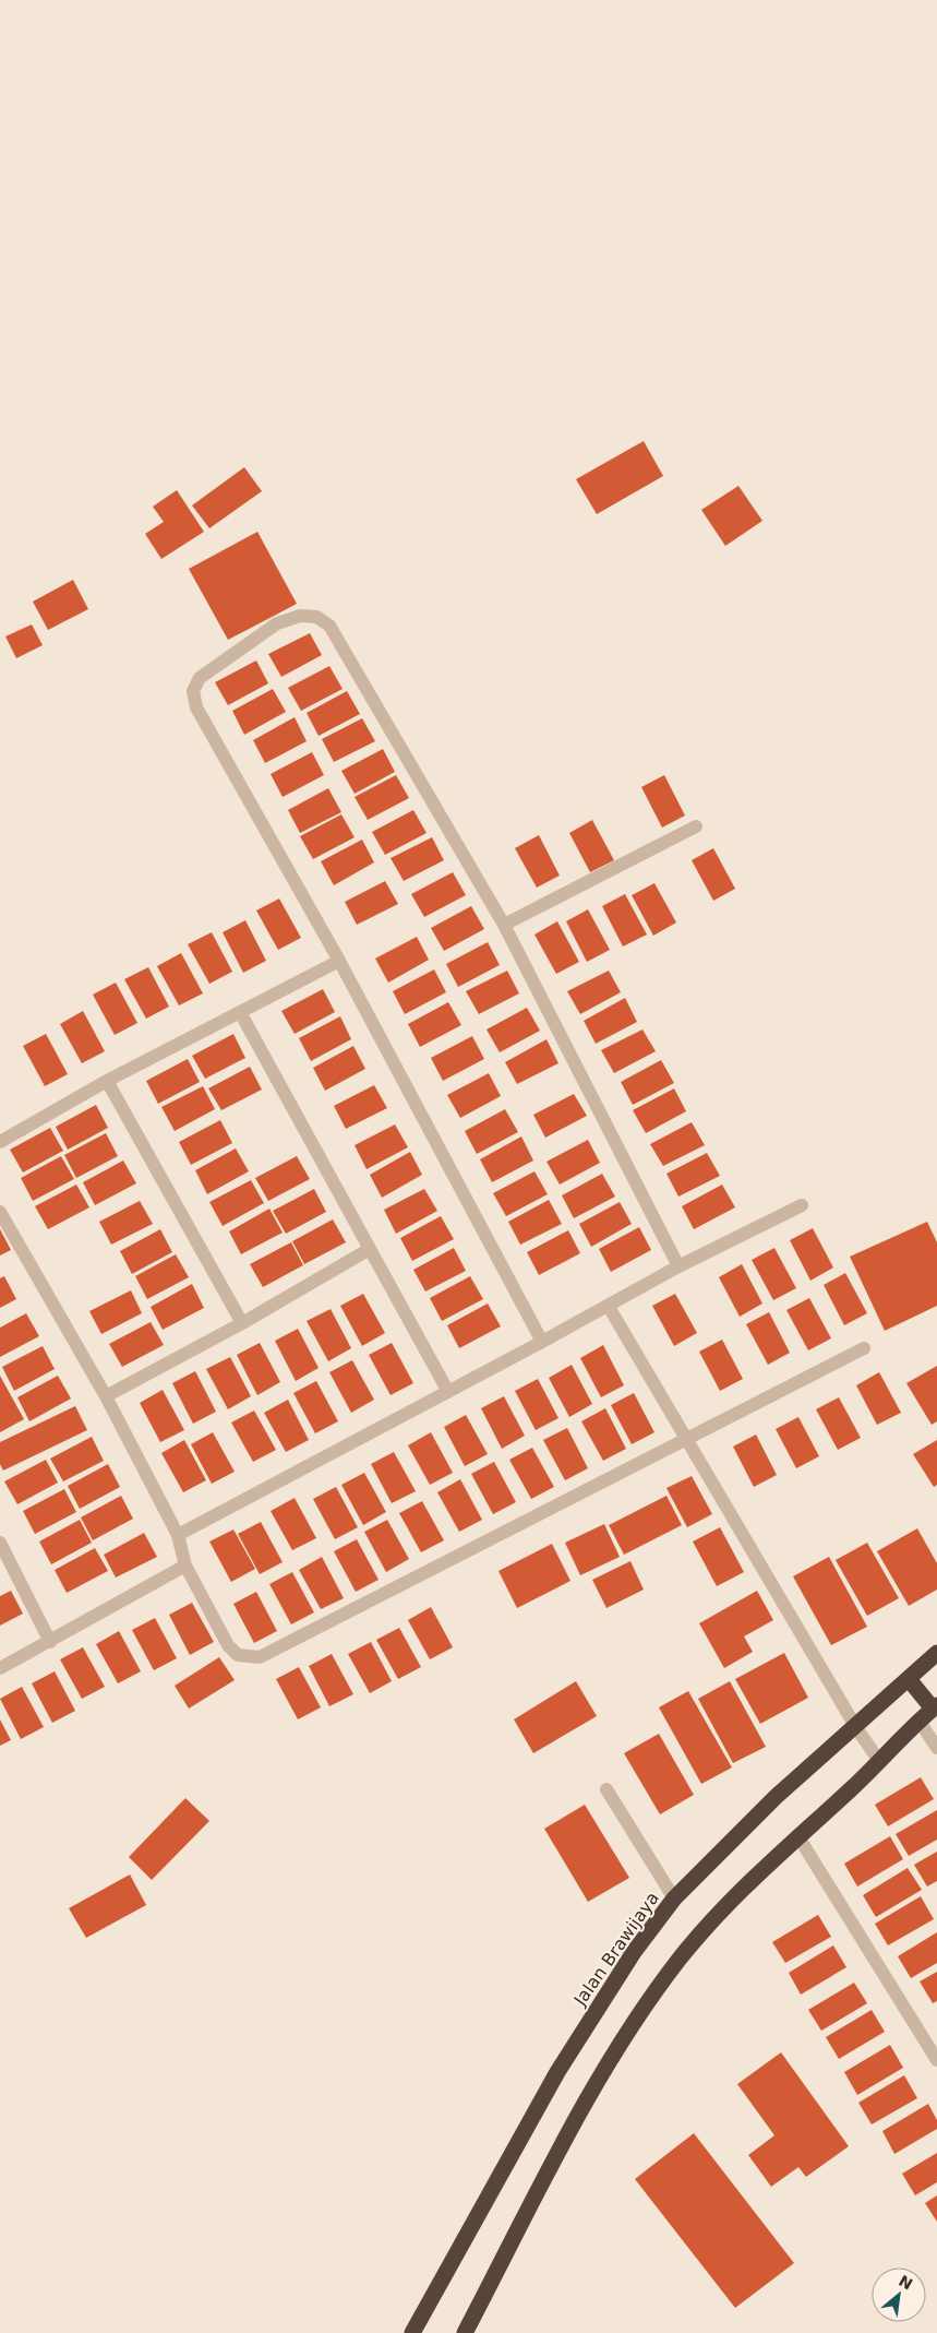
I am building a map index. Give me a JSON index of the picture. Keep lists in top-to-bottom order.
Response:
{
  "streets": {
    "highway": ["Jalan Brawijaya"]
  },
  "north": "top right"
}
